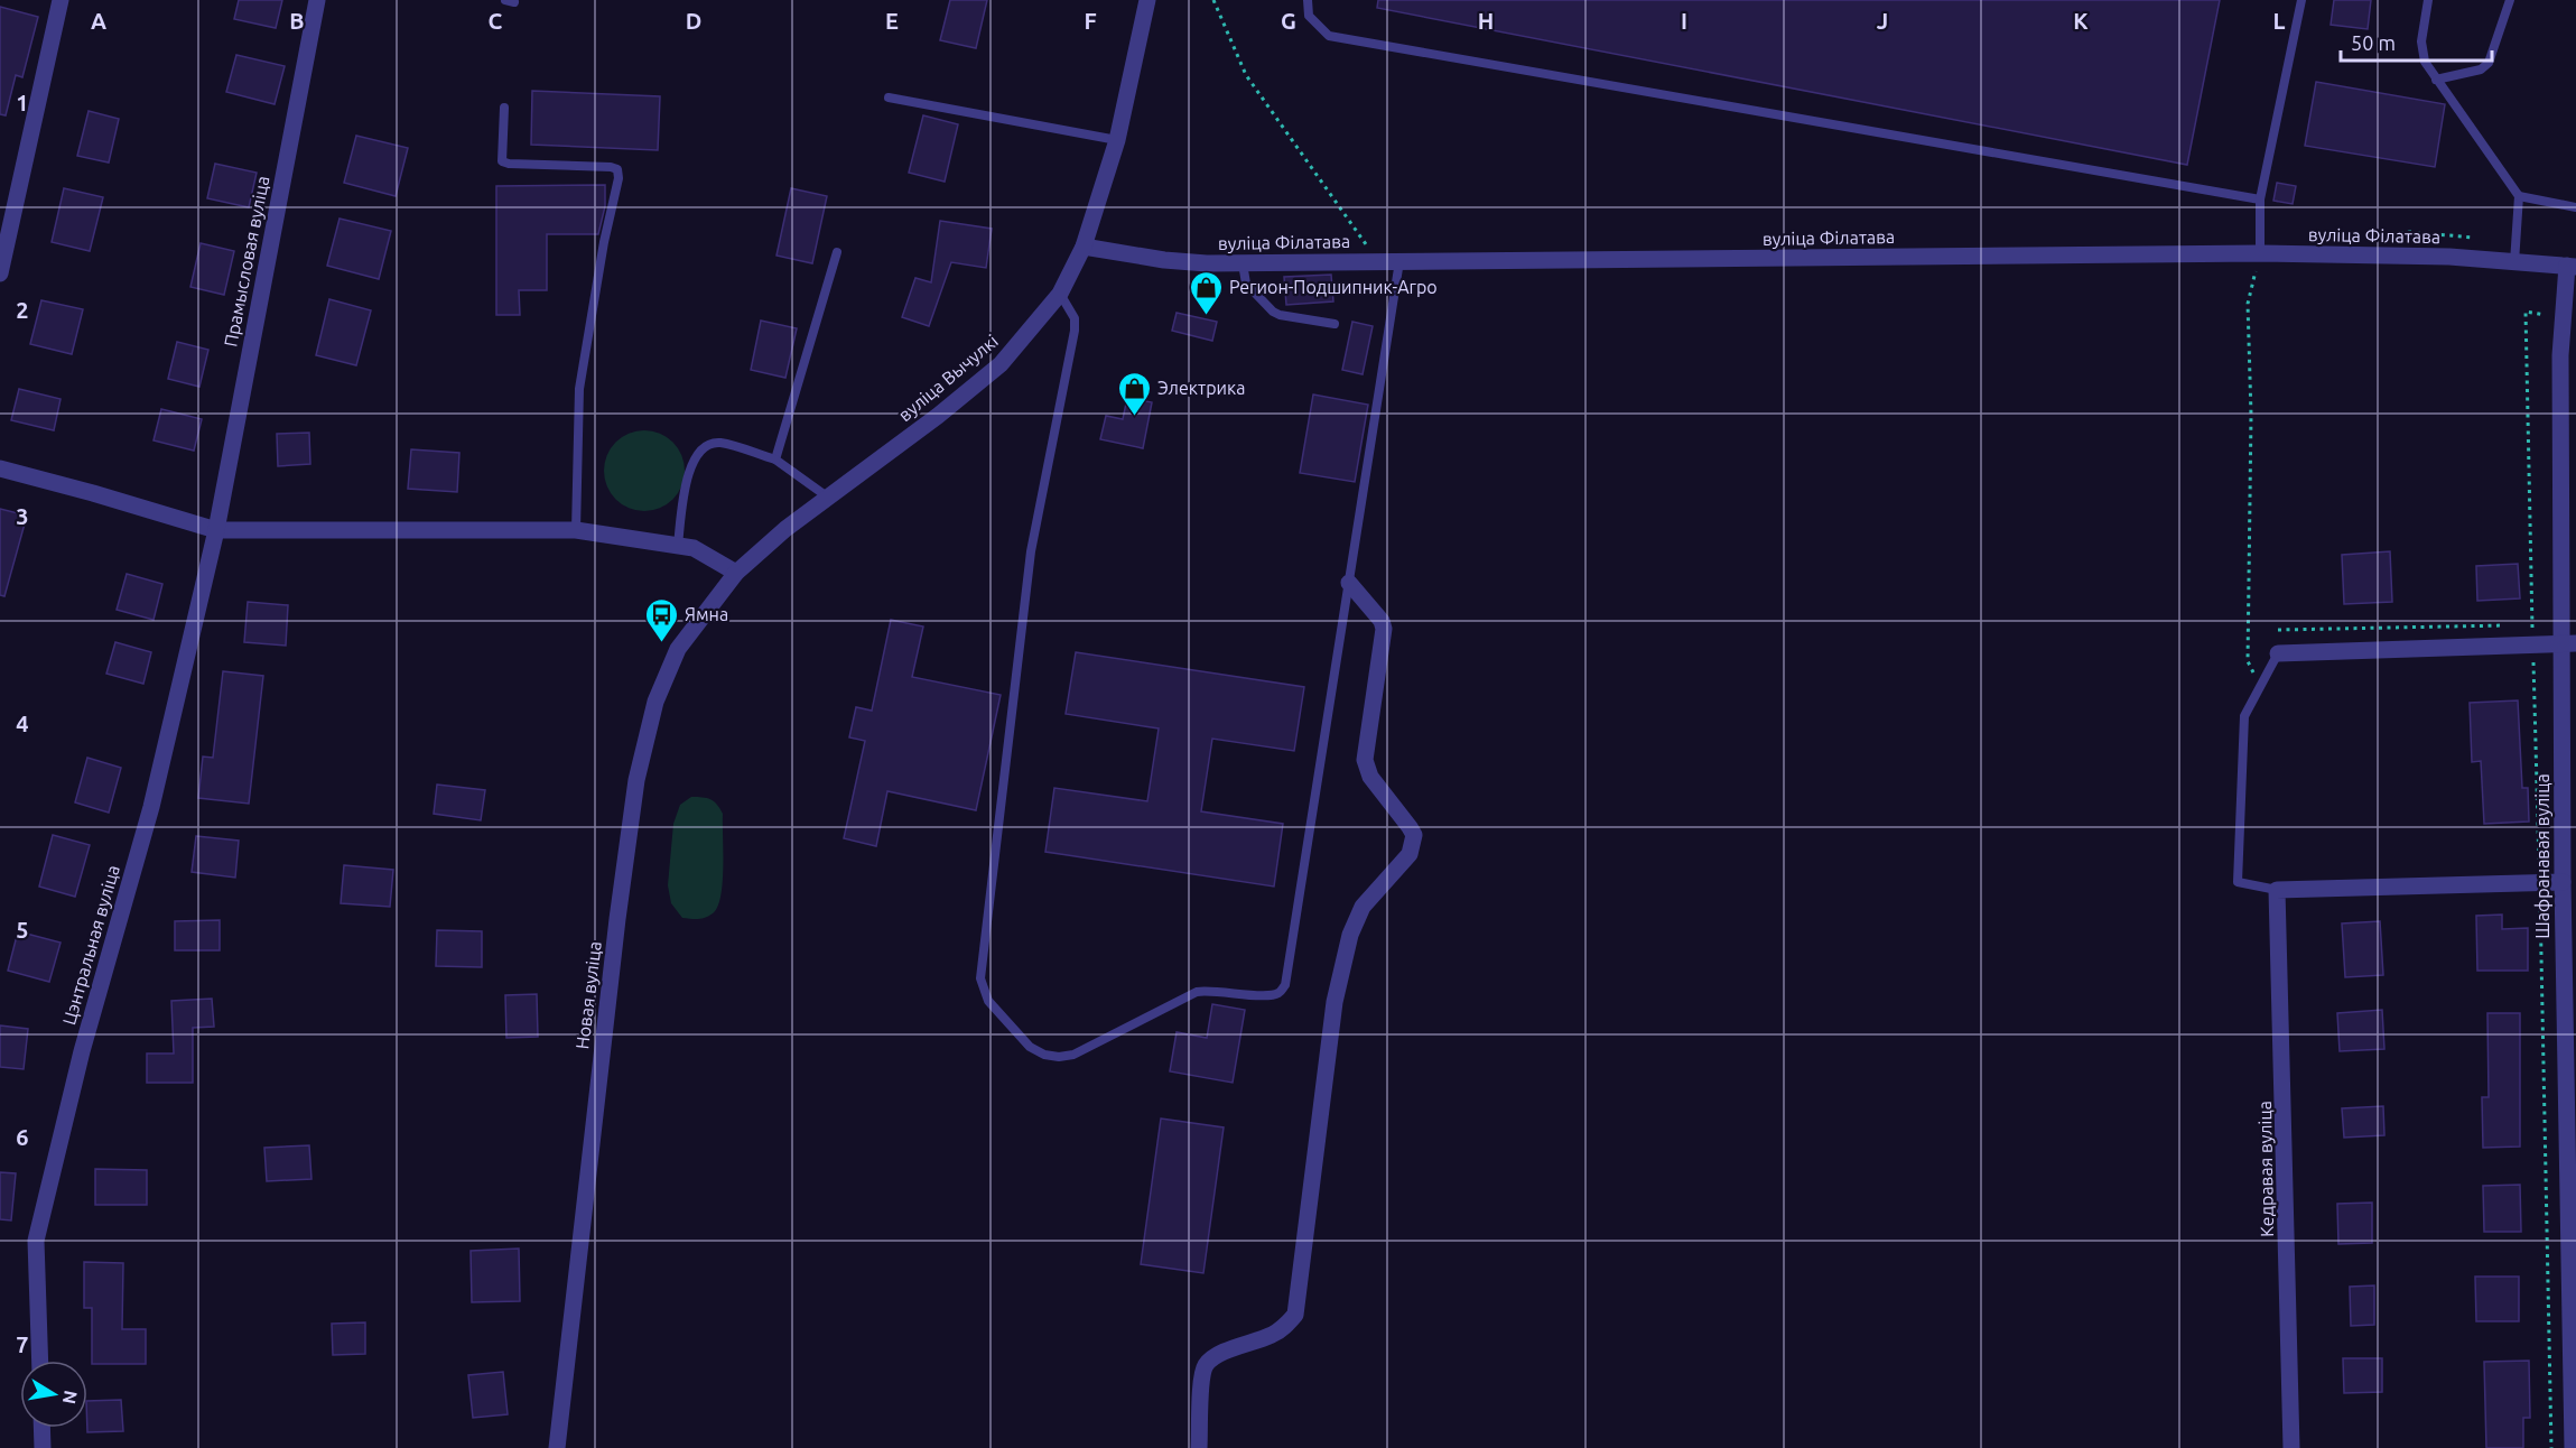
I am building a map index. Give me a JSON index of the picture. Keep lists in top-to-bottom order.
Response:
{
  "streets": {
    "street": [
      "вуліца Філатава",
      "Прамысловая вуліца",
      "вуліца Вычулкі",
      "Шафранавая вуліца",
      "Цэнтральная вуліца",
      "Новая вуліца",
      "Кедравая вуліца"
    ]
  },
  "crossings": [
    ["вуліца Філатава", "вуліца Вычулкі"],
    ["вуліца Філатава", "Шафранавая вуліца"],
    ["Прамысловая вуліца", "Цэнтральная вуліца"],
    ["вуліца Вычулкі", "Новая вуліца"]
  ],
  "places": {
    "shop": ["Регион-Подшипник-Агро", "Электрика"],
    "bus stop": ["Ямна"]
  },
  "scale_bar": "50 m",
  "north": "right",
  "grid": {
    "columns": [
      "A",
      "B",
      "C",
      "D",
      "E",
      "F",
      "G",
      "H",
      "I",
      "J",
      "K",
      "L"
    ],
    "rows": [
      "1",
      "2",
      "3",
      "4",
      "5",
      "6",
      "7"
    ]
  }
}
